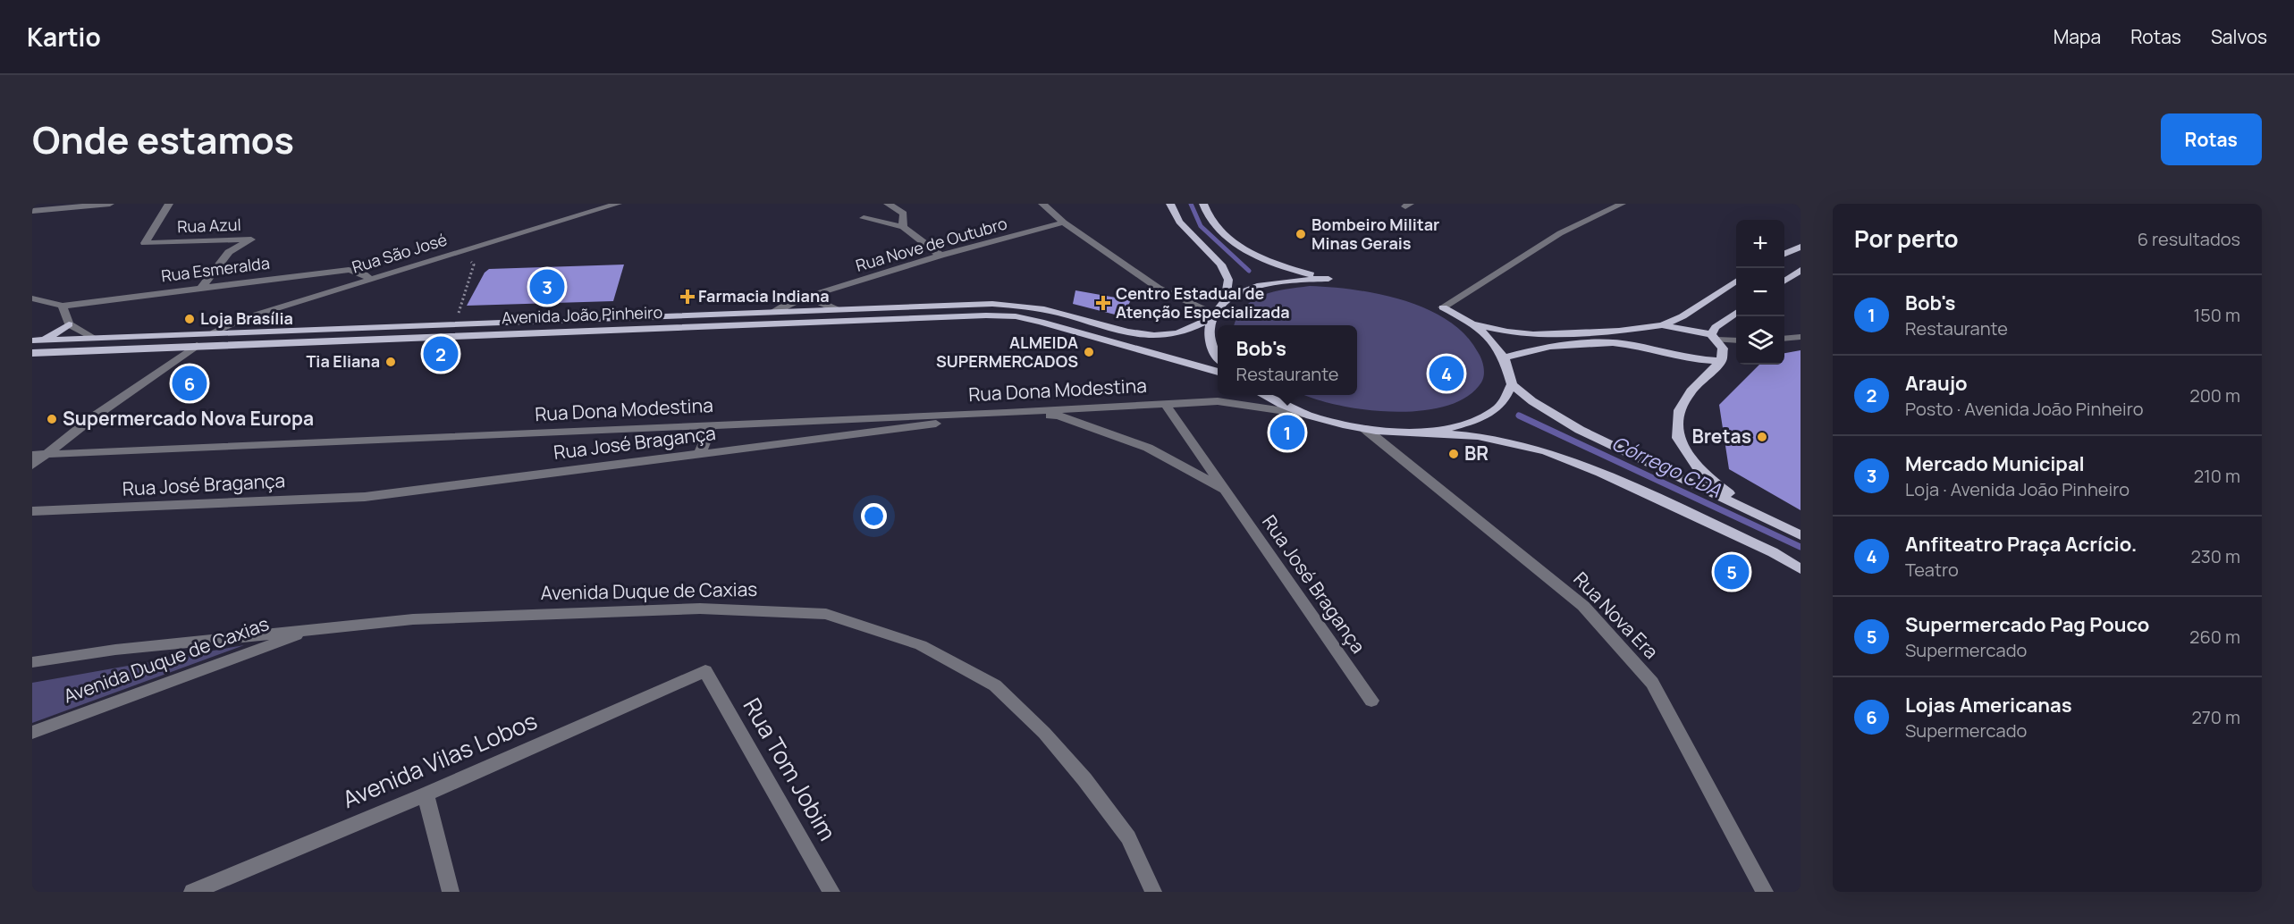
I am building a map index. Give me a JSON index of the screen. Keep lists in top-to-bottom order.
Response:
{
  "streets": {
    "main road": ["Rua São José", "Avenida João Pinheiro"],
    "street": [
      "Rua Azul",
      "Rua Nove de Outubro",
      "Rua Esmeralda",
      "Rua Dona Modestina",
      "Rua José Bragança",
      "Avenida Duque de Caxias",
      "Rua Nova Era",
      "Avenida Vilas Lobos",
      "Rua Tom Jobim"
    ]
  },
  "crossings": [
    ["Rua Azul", "Rua Esmeralda"],
    ["Rua Nove de Outubro", "Avenida João Pinheiro"],
    ["Rua São José", "Rua Esmeralda"],
    ["Rua São José", "Avenida João Pinheiro"],
    ["Rua Dona Modestina", "Rua José Bragança"],
    ["Avenida Vilas Lobos", "Rua Tom Jobim"]
  ],
  "water": ["Córrego CDA"],
  "places": {
    "other": [
      "Bombeiro Militar Minas Gerais",
      "Loja Brasília",
      "ALMEIDA SUPERMERCADOS",
      "Tia Eliana",
      "Supermercado Nova Europa",
      "Bretas",
      "BR"
    ],
    "health": ["Farmacia Indiana", "Centro Estadual de Atenção Especializada"]
  },
  "page": {
    "header": "Kartio",
    "nav": ["Mapa", "Rotas", "Salvos"],
    "title": "Onde estamos",
    "buttons": "Rotas",
    "heading": ["Por perto", "6 resultados"],
    "map_buttons": ["+", "−"],
    "pins": [
      "3",
      "2",
      "4",
      "6",
      "1",
      "5"
    ],
    "list": [
      {
        "mark": "1",
        "name": "Bob's",
        "note": "Restaurante",
        "value": "150 m"
      },
      {
        "mark": "2",
        "name": "Araujo",
        "note": "Posto · Avenida João Pinheiro",
        "value": "200 m"
      },
      {
        "mark": "3",
        "name": "Mercado Municipal",
        "note": "Loja · Avenida João Pinheiro",
        "value": "210 m"
      },
      {
        "mark": "4",
        "name": "Anfiteatro Praça Acrício.",
        "note": "Teatro",
        "value": "230 m"
      },
      {
        "mark": "5",
        "name": "Supermercado Pag Pouco",
        "note": "Supermercado",
        "value": "260 m"
      },
      {
        "mark": "6",
        "name": "Lojas Americanas",
        "note": "Supermercado",
        "value": "270 m"
      }
    ],
    "popup": ["Bob's", "Restaurante"]
  }
}
